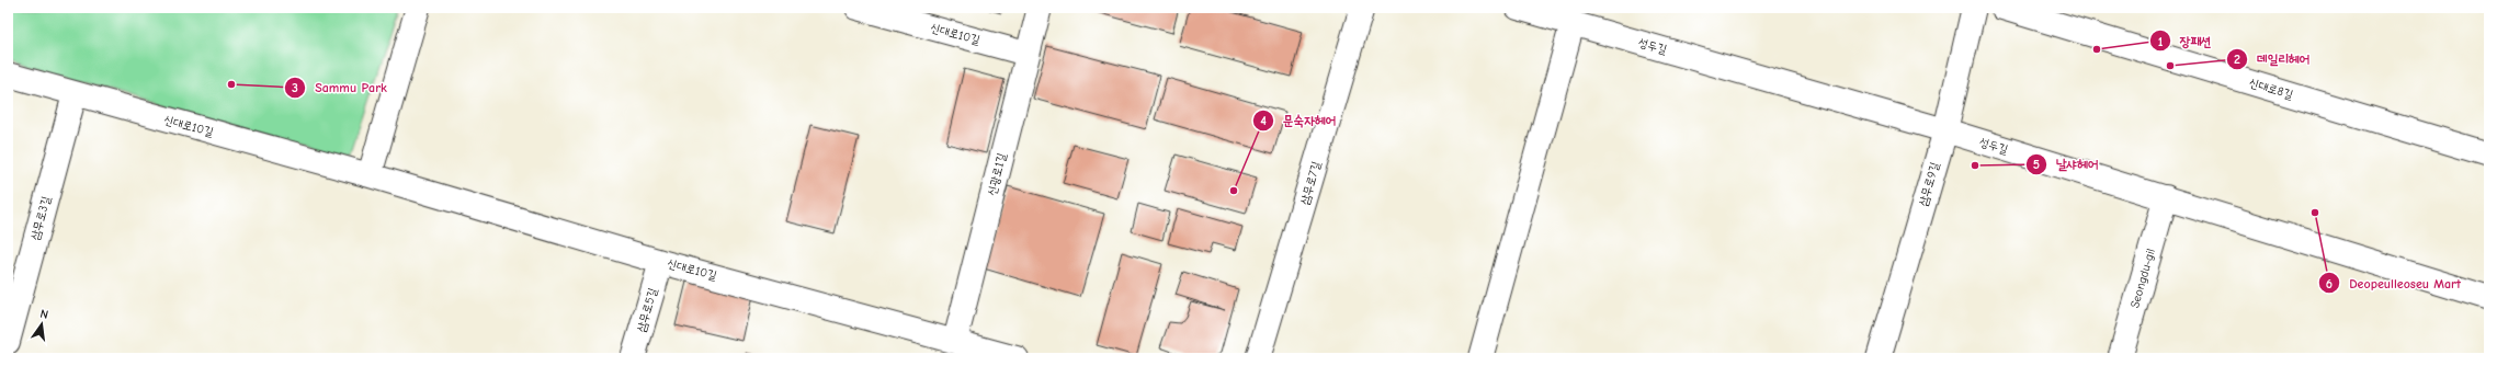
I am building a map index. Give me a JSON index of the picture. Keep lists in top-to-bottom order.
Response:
{
  "streets": {
    "street": [
      "신대로10길",
      "성두길",
      "신대로8길",
      "신광로1길",
      "삼무로7길",
      "삼무로9길",
      "삼무로3길",
      "Seongdu-gil",
      "삼무로5길"
    ]
  },
  "crossings": [
    ["신대로10길", "신광로1길"],
    ["신대로10길", "삼무로3길"],
    ["신대로10길", "삼무로5길"],
    ["성두길", "삼무로9길"],
    ["성두길", "Seongdu-gil"]
  ],
  "places": [
    "장패션",
    "데일리헤어",
    "Sammu Park",
    "날샤헤어",
    "문숙자헤어",
    "Deopeulleoseu Mart"
  ],
  "north": "top"
}
